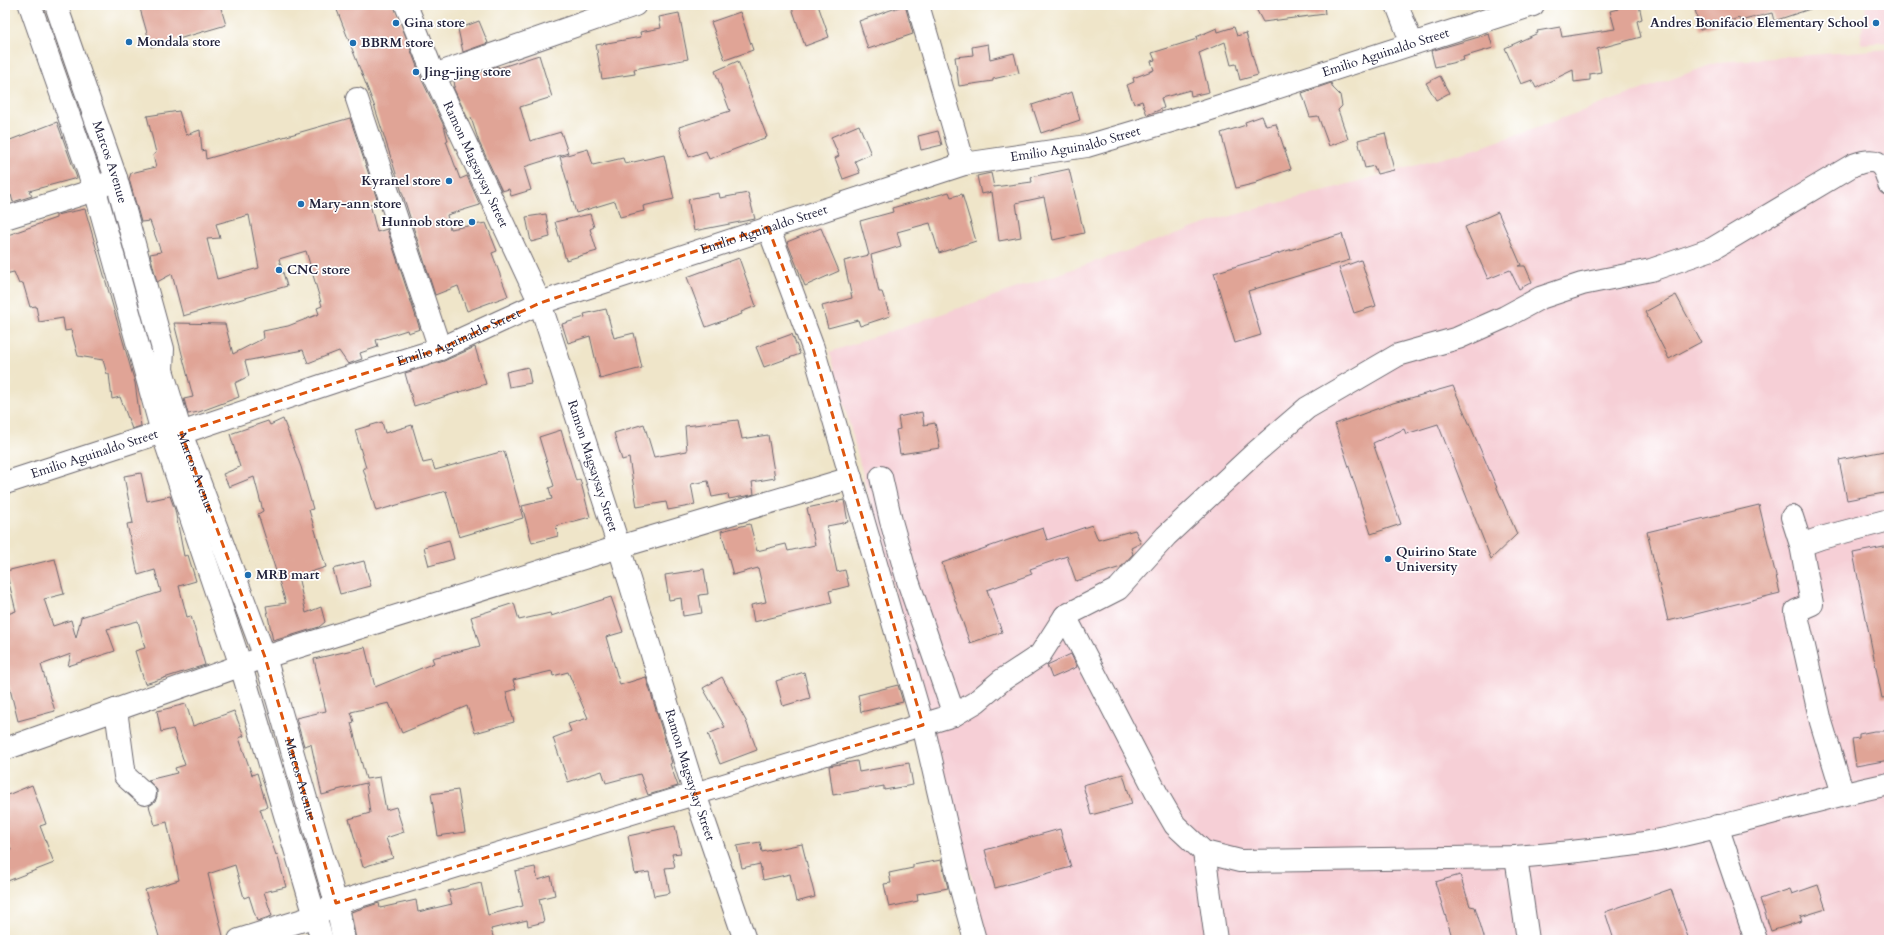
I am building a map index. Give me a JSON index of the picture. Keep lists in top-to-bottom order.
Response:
{
  "streets": {
    "street": ["Emilio Aguinaldo Street", "Marcos Avenue", "Ramon Magsaysay Street"]
  },
  "crossings": [
    ["Emilio Aguinaldo Street", "Marcos Avenue"],
    ["Emilio Aguinaldo Street", "Ramon Magsaysay Street"]
  ],
  "places": [
    "Gina store",
    "Andres Bonifacio Elementary School",
    "Mondala store",
    "BBRM store",
    "Jing-jing store",
    "Kyranel store",
    "Mary-ann store",
    "Hunnob store",
    "CNC store",
    "Quirino State University",
    "MRB mart"
  ]
}
